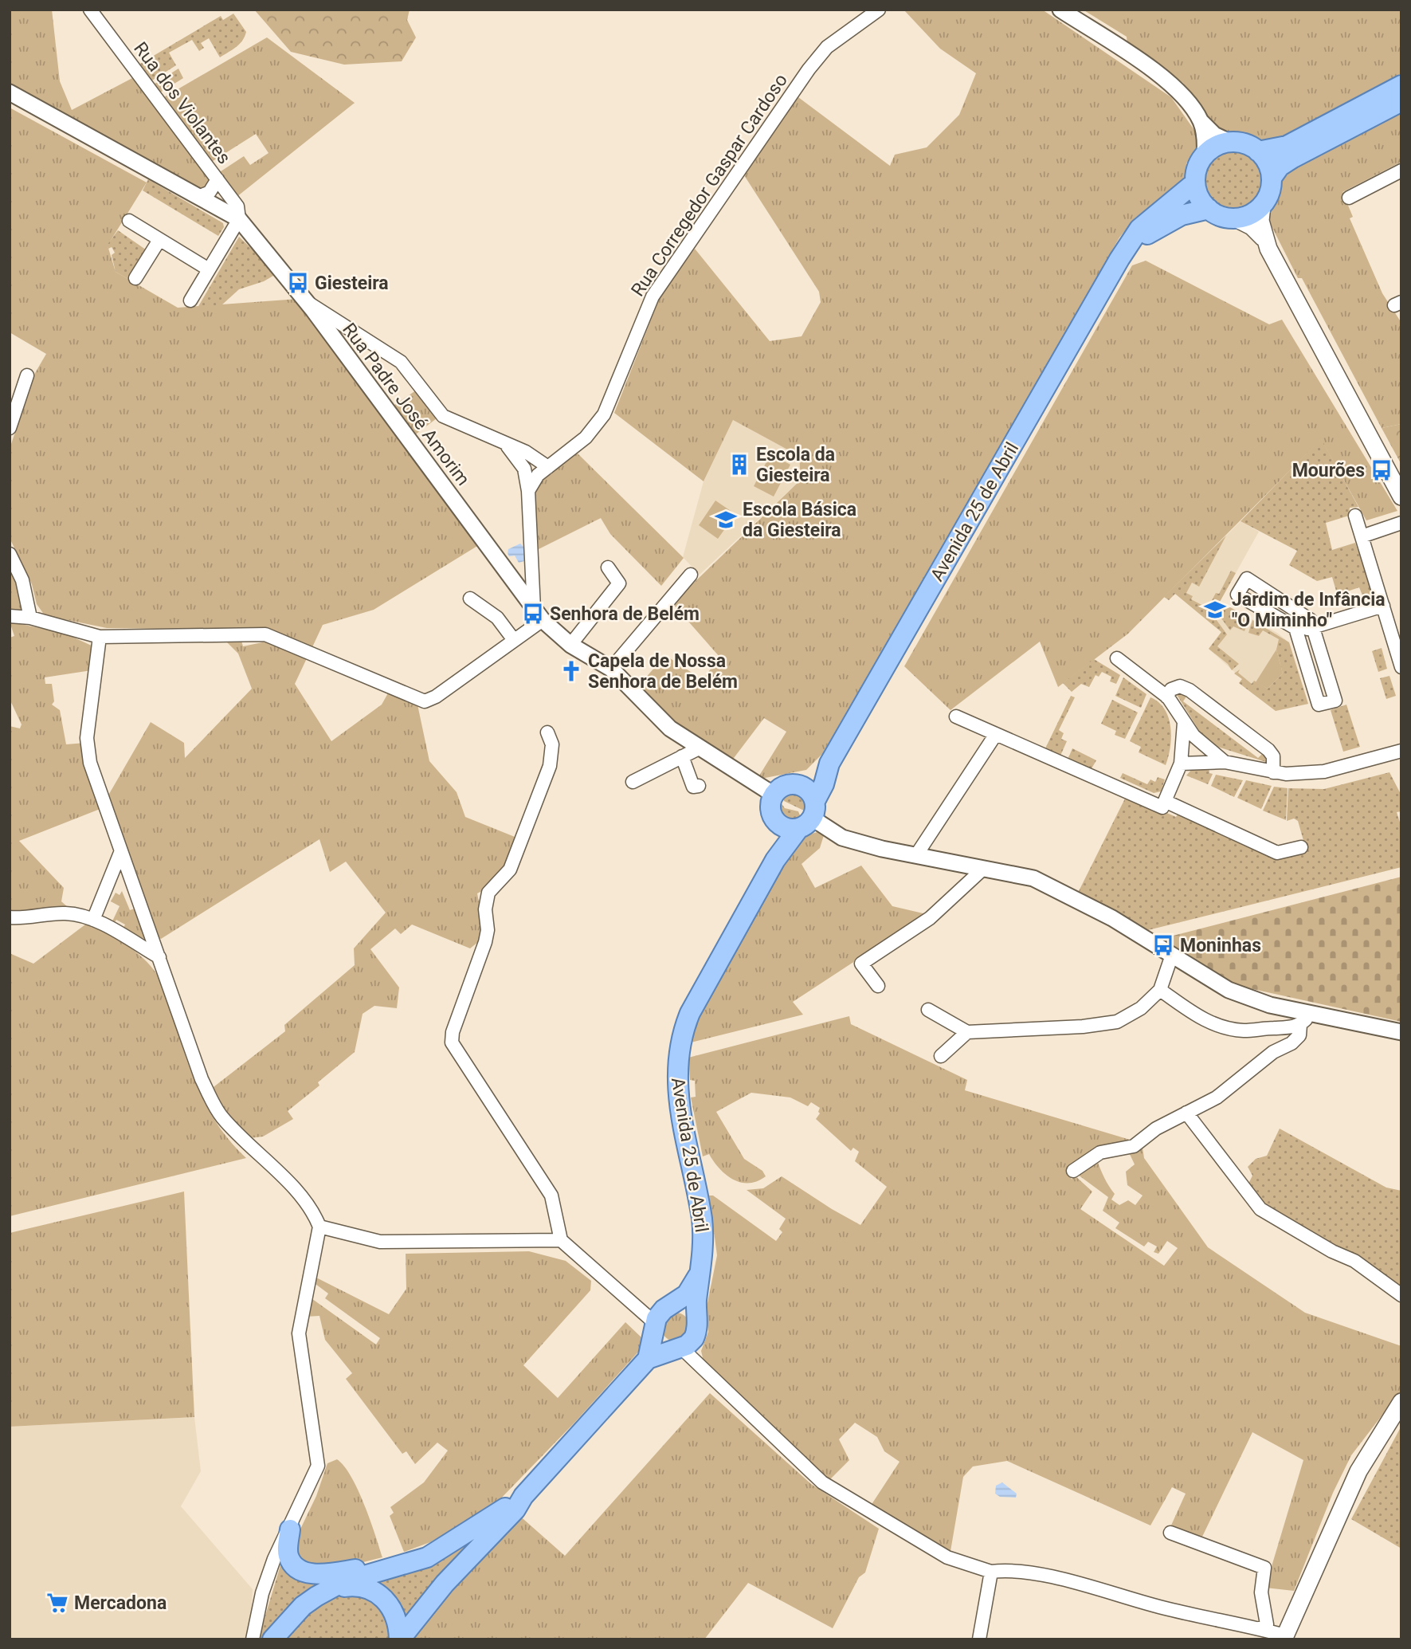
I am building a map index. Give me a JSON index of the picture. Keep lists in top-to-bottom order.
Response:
{
  "streets": {
    "main road": ["Avenida 25 de Abril"],
    "street": ["Rua dos Violantes", "Rua Corregedor Gaspar Cardoso", "Rua Padre José Amorim"]
  },
  "crossings": [
    ["Rua dos Violantes", "Rua Padre José Amorim"],
    ["Rua Padre José Amorim", "Avenida 25 de Abril"]
  ],
  "places": {
    "bus stop": [
      "Giesteira",
      "Mourões",
      "Senhora de Belém",
      "Moninhas"
    ],
    "building": ["Escola da Giesteira"],
    "school or university": ["Escola Básica da Giesteira", "Jardim de Infância \"O Miminho\""],
    "church": ["Capela de Nossa Senhora de Belém"],
    "supermarket": ["Mercadona"]
  }
}
